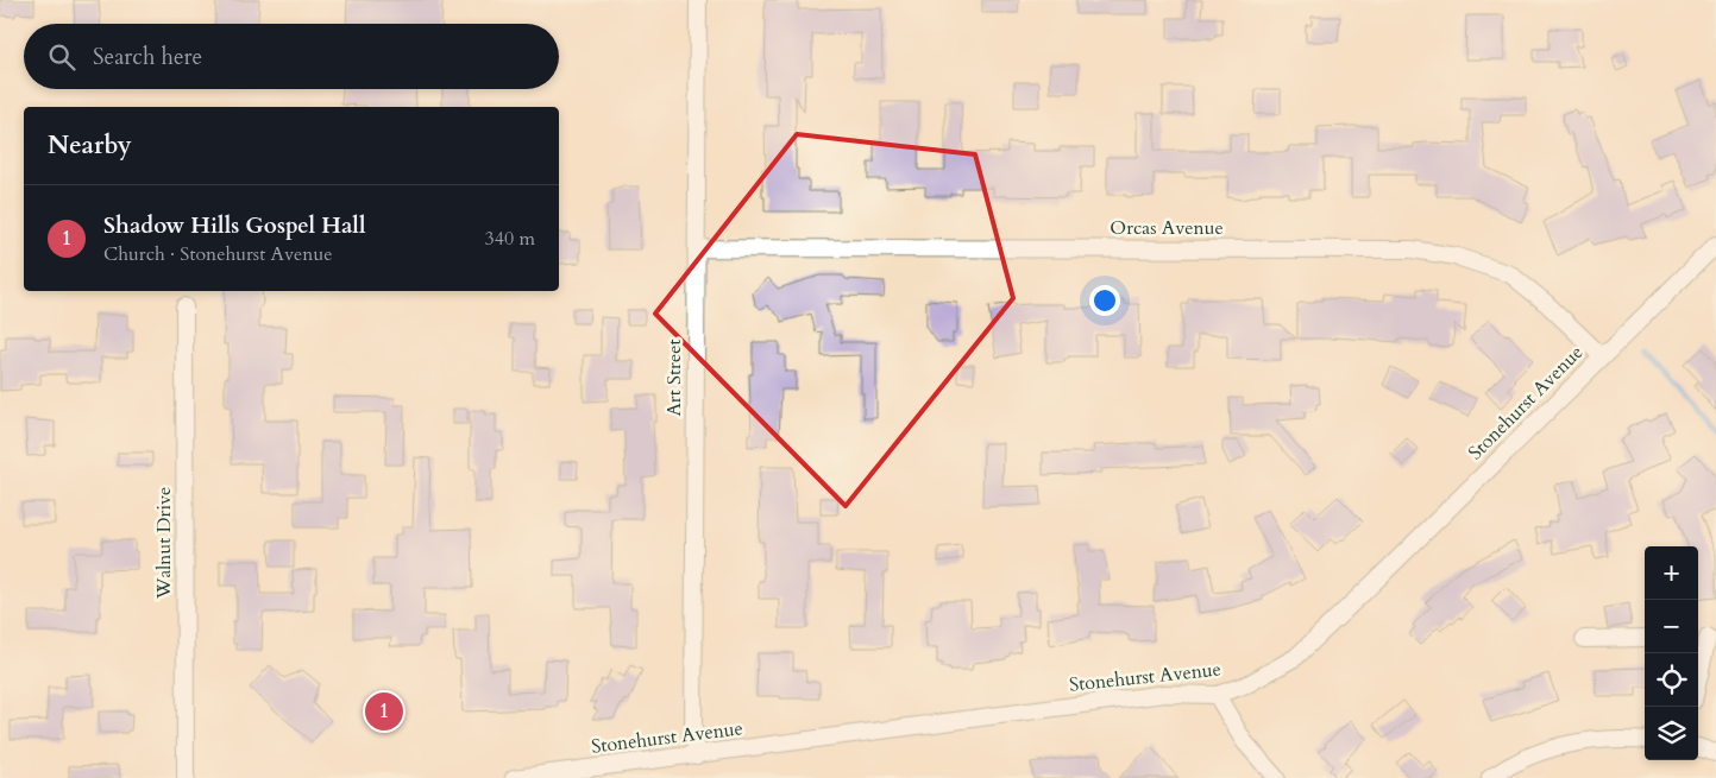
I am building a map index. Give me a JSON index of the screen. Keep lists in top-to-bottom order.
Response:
{
  "streets": {
    "street": [
      "Orcas Avenue",
      "Art Street",
      "Stonehurst Avenue",
      "Walnut Drive"
    ]
  },
  "crossings": [
    ["Orcas Avenue", "Art Street"],
    ["Orcas Avenue", "Stonehurst Avenue"],
    ["Art Street", "Stonehurst Avenue"]
  ],
  "page": {
    "search": "Search here",
    "heading": "Nearby",
    "list": [
      {
        "mark": "1",
        "name": "Shadow Hills Gospel Hall",
        "note": "Church · Stonehurst Avenue",
        "value": "340 m"
      }
    ],
    "map_buttons": ["+", "−"],
    "pins": "1"
  }
}
